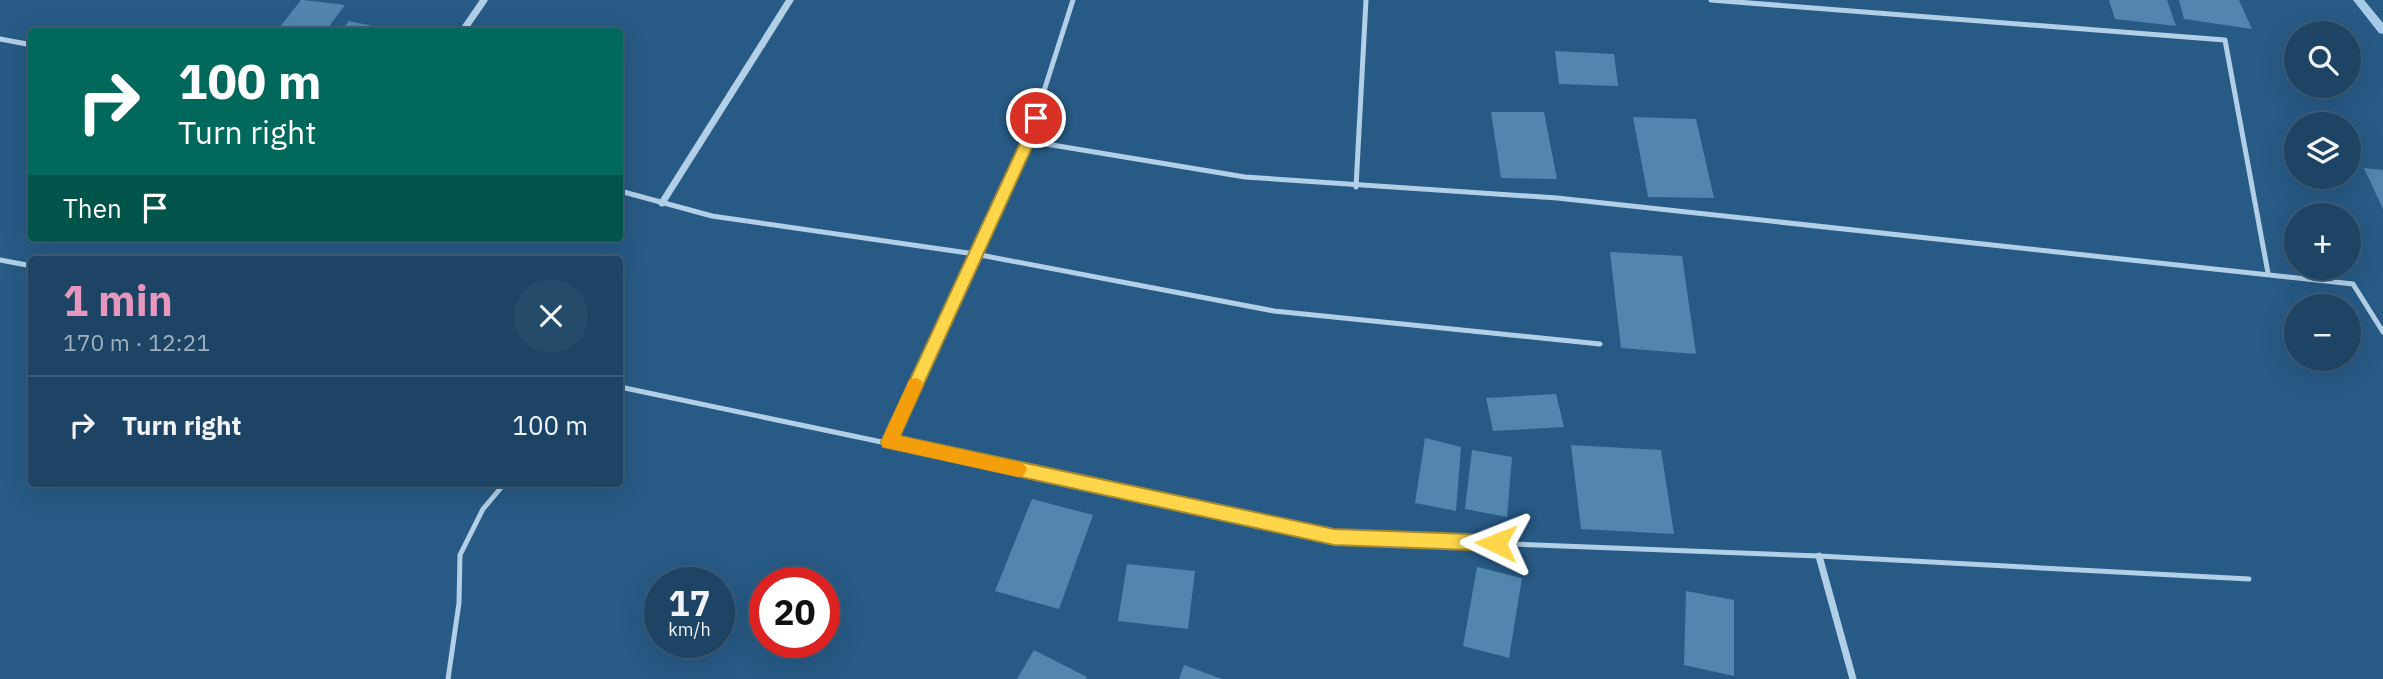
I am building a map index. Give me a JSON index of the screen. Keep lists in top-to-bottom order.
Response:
{
  "page": {
    "map_buttons": ["+", "−"],
    "turn": ["100 m", "Turn right"],
    "then": "Then",
    "heading": ["1 min", "170 m · 12:21"],
    "list": [
      {
        "name": "Turn right",
        "value": "100 m"
      }
    ],
    "speed": "17 km/h",
    "limit": "20"
  }
}
